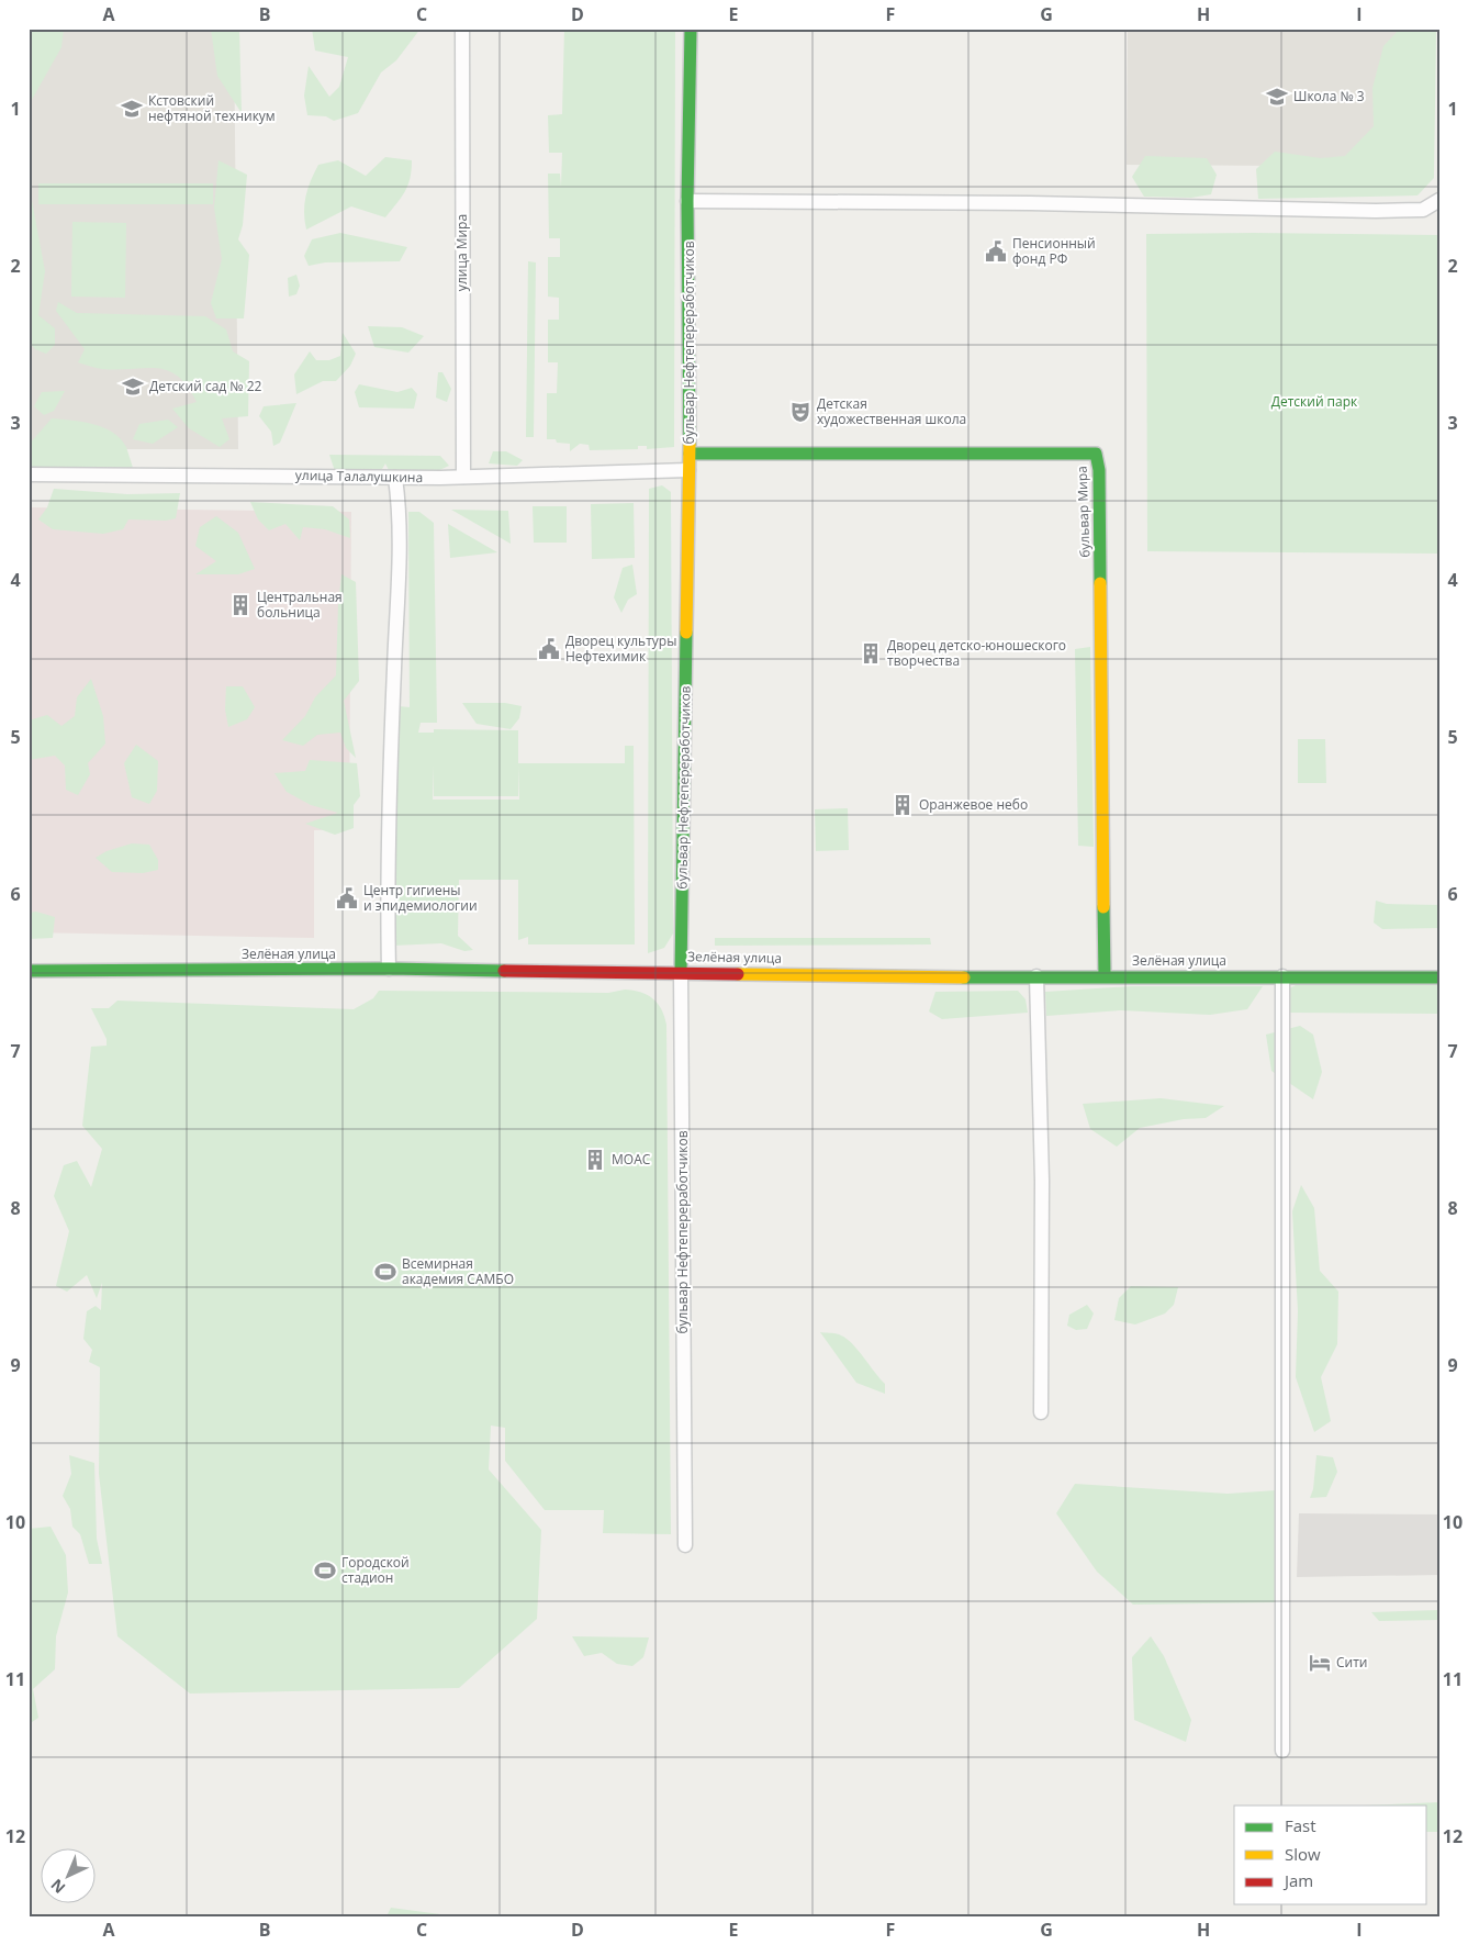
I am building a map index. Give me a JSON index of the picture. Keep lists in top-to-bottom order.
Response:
{
  "streets": {
    "street": [
      "улица Мира",
      "бульвар Нефтепереработчиков",
      "улица Талалушкина",
      "бульвар Мира",
      "Зелёная улица"
    ]
  },
  "crossings": [
    ["улица Мира", "улица Талалушкина"],
    ["бульвар Нефтепереработчиков", "улица Талалушкина"],
    ["бульвар Нефтепереработчиков", "бульвар Мира"],
    ["бульвар Нефтепереработчиков", "Зелёная улица"],
    ["бульвар Мира", "Зелёная улица"]
  ],
  "parks": ["Детский парк"],
  "places": {
    "school or university": ["Школа № 3", "Кстовский нефтяной техникум", "Детский сад № 22"],
    "public building": ["Пенсионный фонд РФ", "Дворец культуры Нефтехимик", "Центр гигиены и эпидемиологии"],
    "theatre": ["Детская художественная школа"],
    "building": [
      "Центральная больница",
      "Дворец детско-юношеского творчества",
      "Оранжевое небо",
      "МОАС"
    ],
    "sports": ["Всемирная академия САМБО", "Городской стадион"],
    "hotel": ["Сити"]
  },
  "legend": ["Fast", "Slow", "Jam"],
  "north": "bottom left",
  "grid": {
    "columns": [
      "A",
      "B",
      "C",
      "D",
      "E",
      "F",
      "G",
      "H",
      "I"
    ],
    "rows": [
      "1",
      "2",
      "3",
      "4",
      "5",
      "6",
      "7",
      "8",
      "9",
      "10",
      "11",
      "12"
    ]
  }
}
